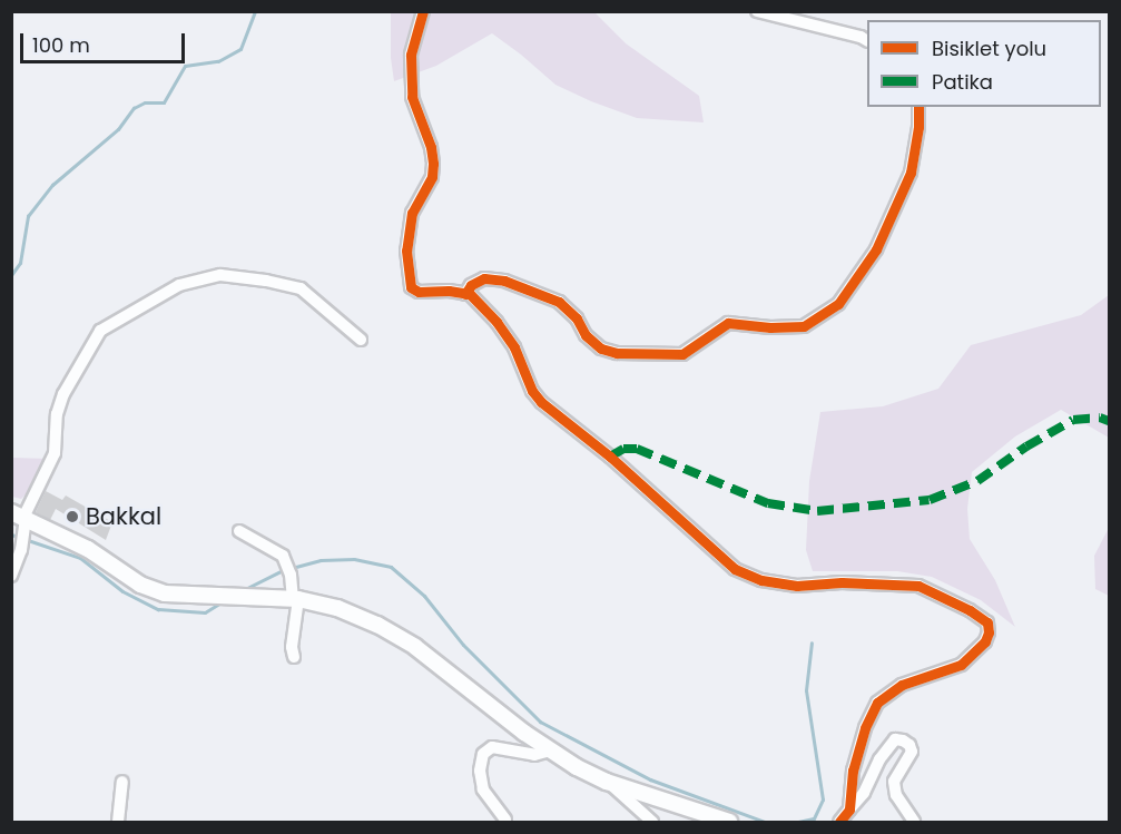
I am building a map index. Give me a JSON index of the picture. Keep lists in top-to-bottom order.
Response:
{
  "places": ["Bakkal"],
  "legend": ["Bisiklet yolu", "Patika"],
  "scale_bar": "100 m"
}
